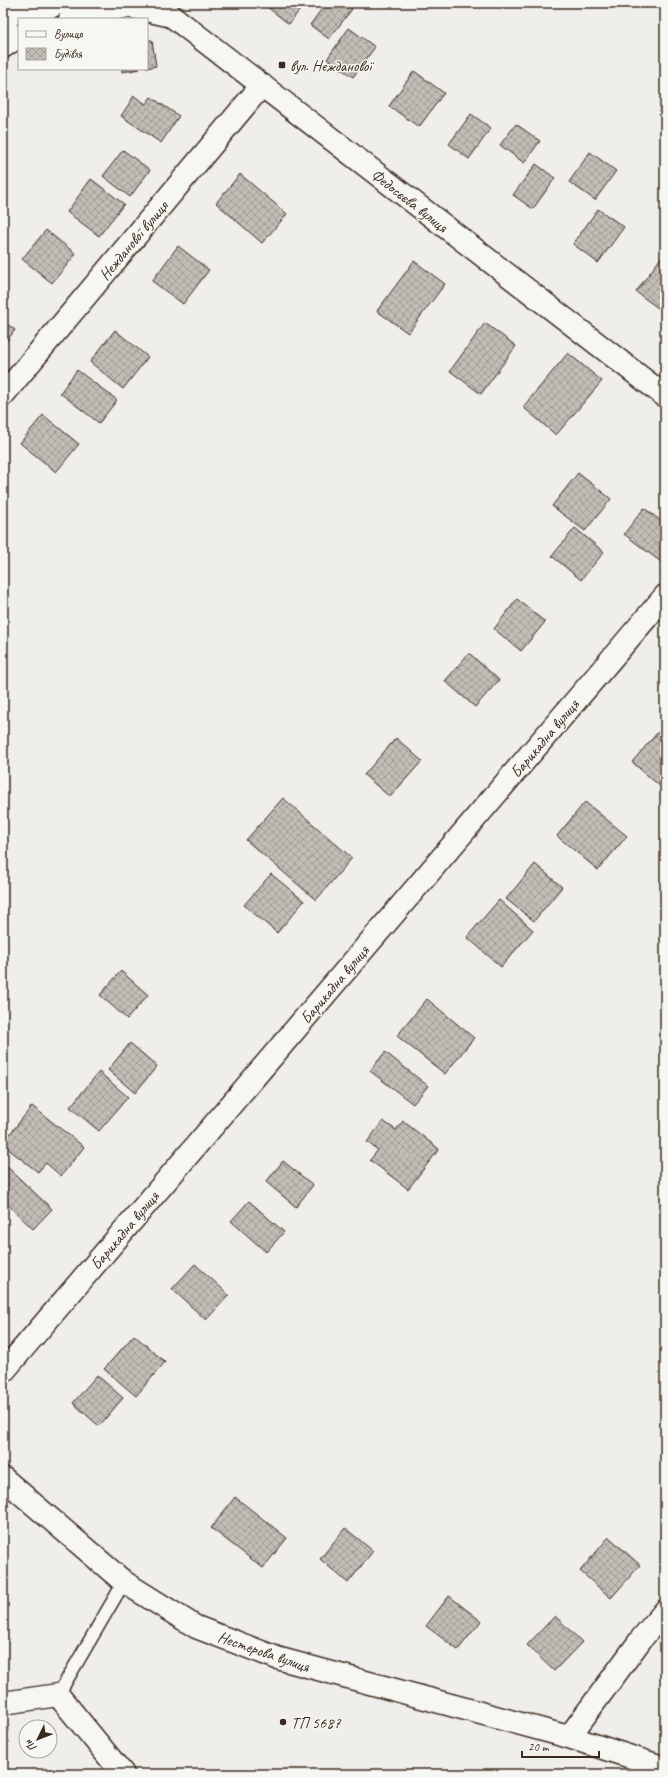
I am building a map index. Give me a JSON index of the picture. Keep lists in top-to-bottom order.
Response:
{
  "streets": {
    "street": [
      "Федосєєва вулиця",
      "Нежданової вулиця",
      "Барикадна вулиця",
      "Нестерова вулиця"
    ]
  },
  "crossings": [
    ["Федосєєва вулиця", "Нежданової вулиця"]
  ],
  "places": {
    "transit": ["вул. Нежданової"],
    "other": ["ТП 5687"]
  },
  "legend": ["Вулиця", "Будівля"],
  "scale_bar": "20 m",
  "north": "bottom left"
}
